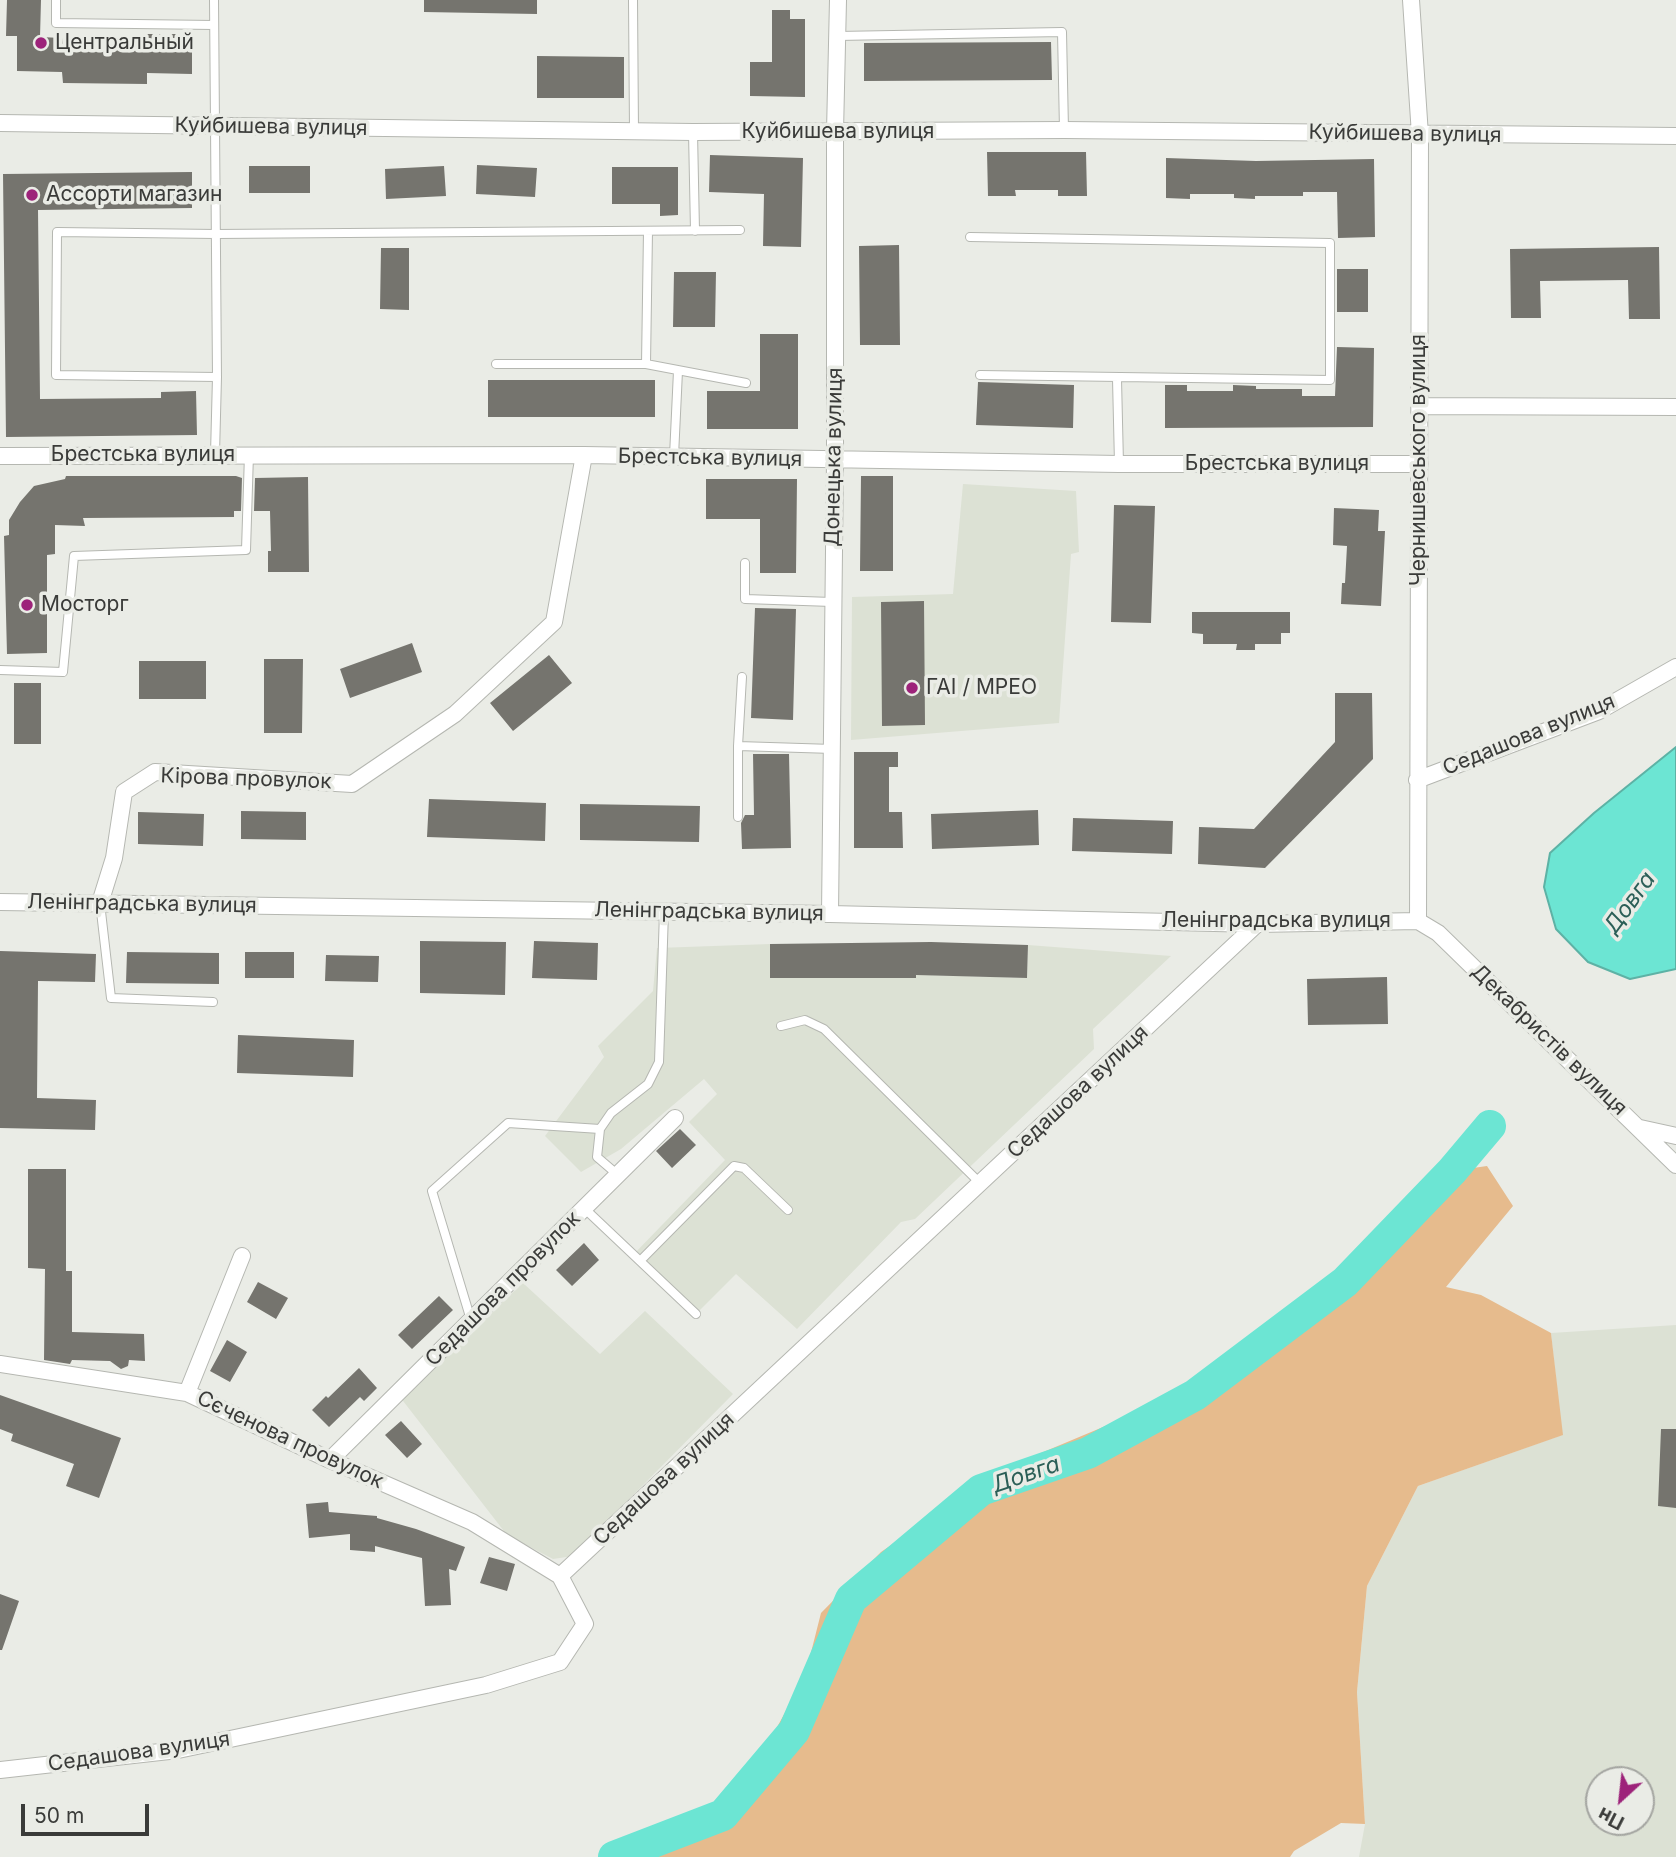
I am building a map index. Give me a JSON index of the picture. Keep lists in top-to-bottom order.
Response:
{
  "streets": {
    "street": [
      "Куйбишева вулиця",
      "Брестська вулиця",
      "Донецька вулиця",
      "Чернишевського вулиця",
      "Седашова вулиця",
      "Кірова провулок",
      "Ленінградська вулиця",
      "Декабристів вулиця",
      "Седашова провулок",
      "Сєченова провулок"
    ]
  },
  "crossings": [
    ["Куйбишева вулиця", "Донецька вулиця"],
    ["Куйбишева вулиця", "Чернишевського вулиця"],
    ["Брестська вулиця", "Донецька вулиця"],
    ["Брестська вулиця", "Чернишевського вулиця"],
    ["Брестська вулиця", "Кірова провулок"],
    ["Донецька вулиця", "Ленінградська вулиця"],
    ["Чернишевського вулиця", "Седашова вулиця"],
    ["Чернишевського вулиця", "Ленінградська вулиця"],
    ["Чернишевського вулиця", "Декабристів вулиця"],
    ["Седашова вулиця", "Ленінградська вулиця"],
    ["Седашова вулиця", "Сєченова провулок"],
    ["Кірова провулок", "Ленінградська вулиця"],
    ["Ленінградська вулиця", "Декабристів вулиця"],
    ["Седашова провулок", "Сєченова провулок"]
  ],
  "water": ["Довга"],
  "places": [
    "Центральный",
    "Ассорти магазин",
    "Мосторг",
    "ГАІ / МРЕО"
  ],
  "scale_bar": "50 m",
  "north": "bottom left"
}
